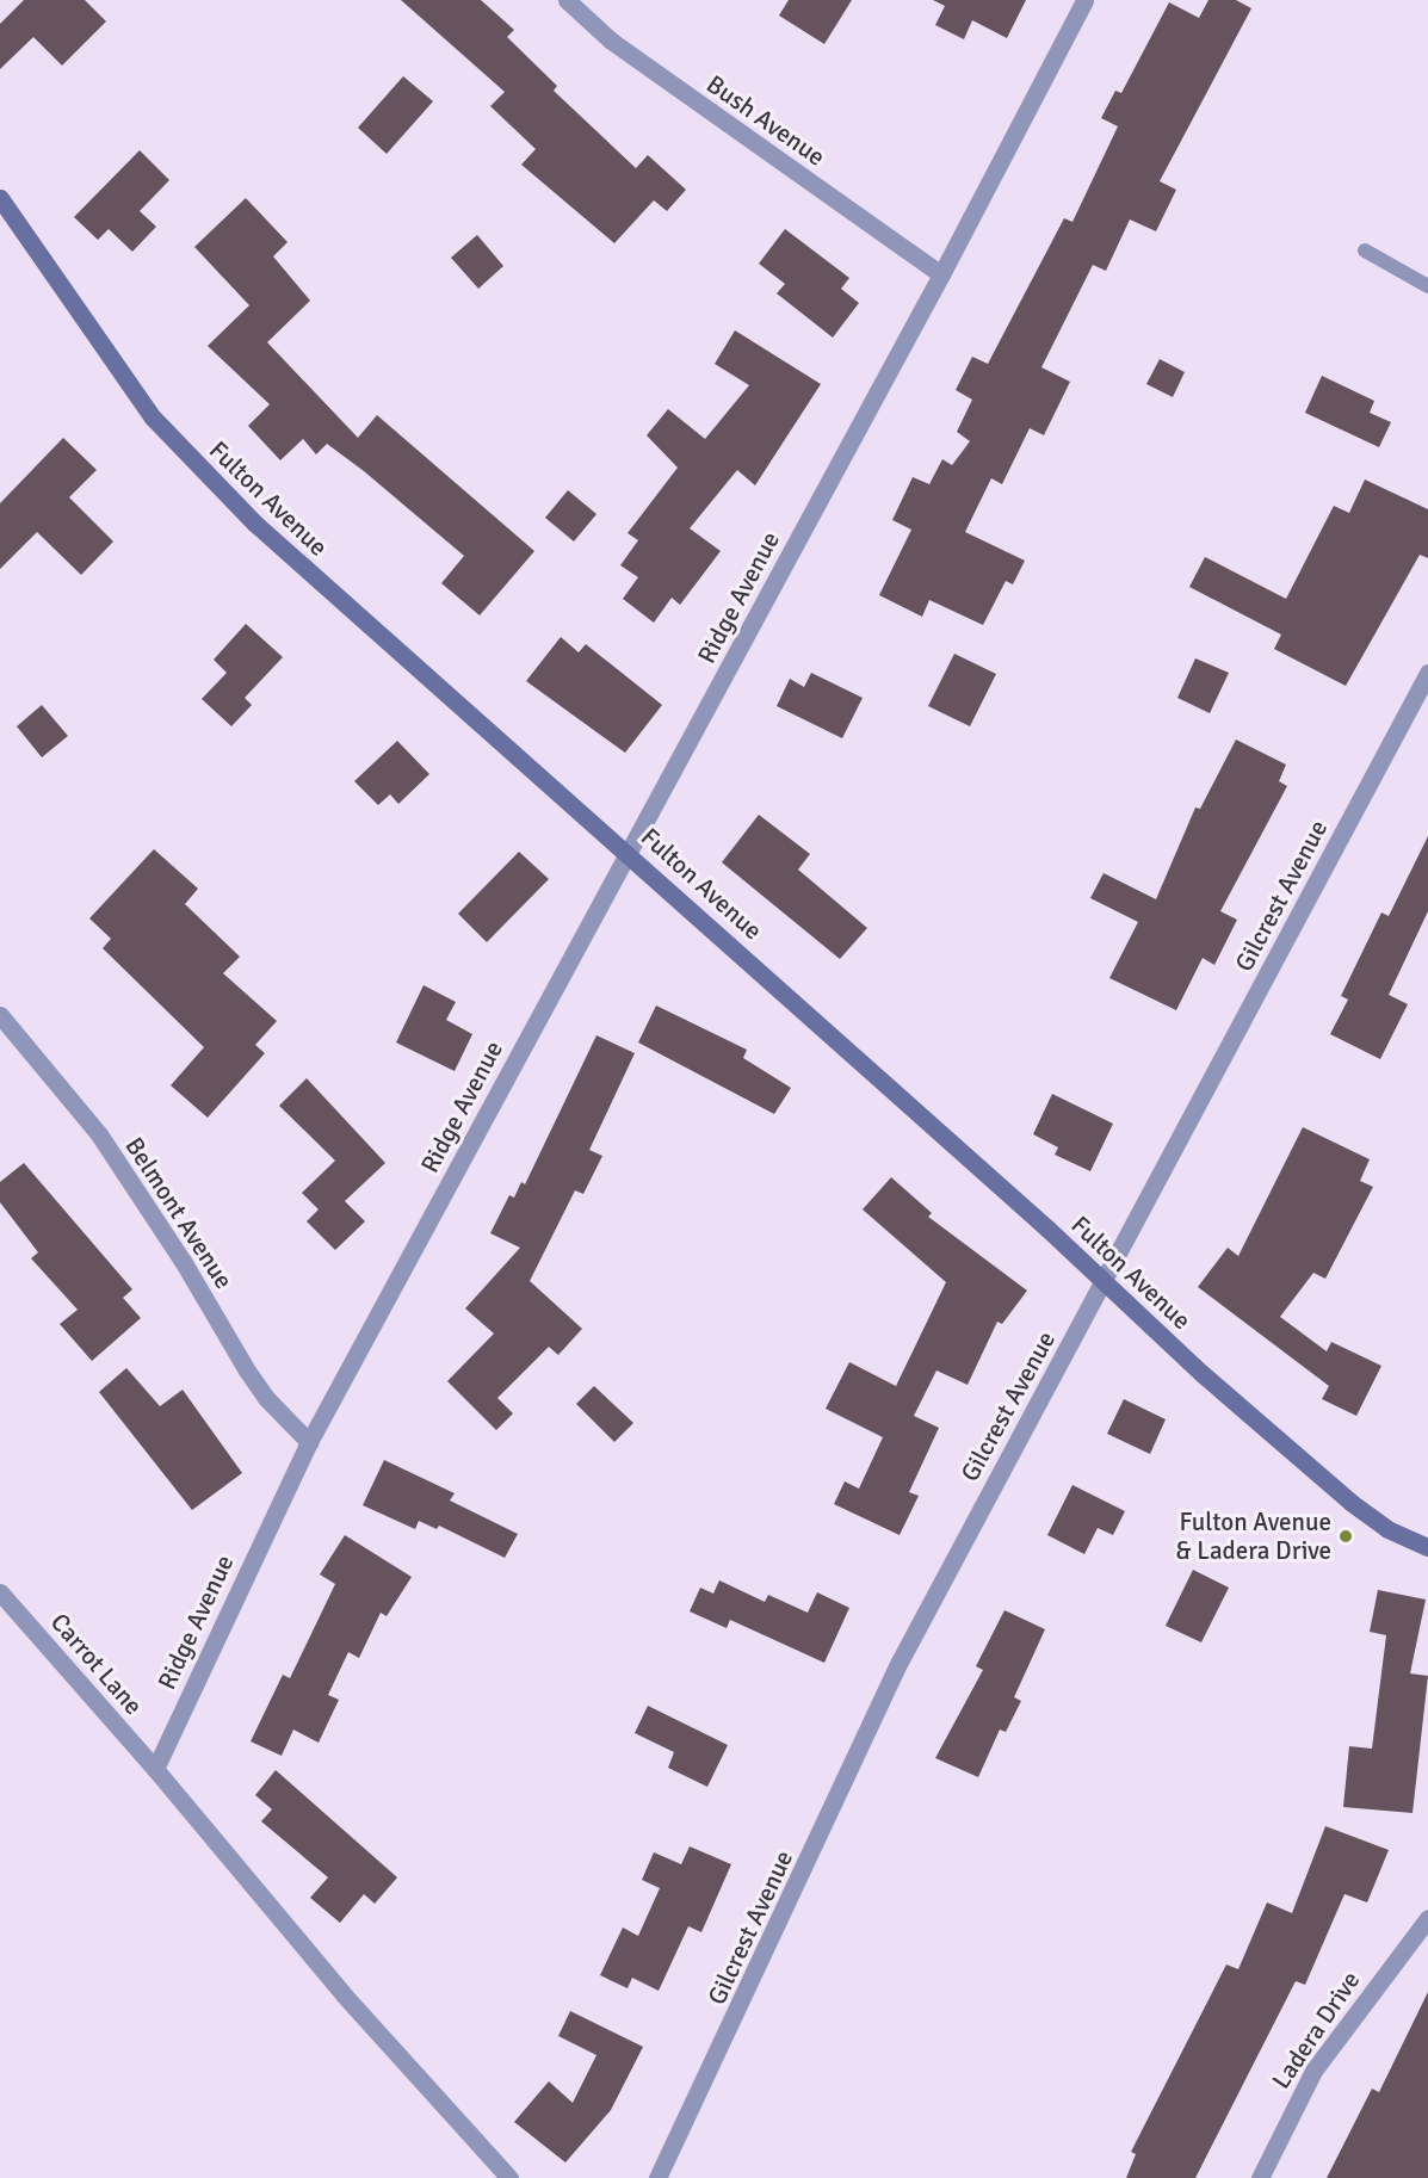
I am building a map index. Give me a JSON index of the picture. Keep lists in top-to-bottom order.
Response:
{
  "streets": {
    "street": [
      "Bush Avenue",
      "Fulton Avenue",
      "Ridge Avenue",
      "Gilcrest Avenue",
      "Belmont Avenue",
      "Carrot Lane",
      "Ladera Drive"
    ]
  },
  "crossings": [
    ["Bush Avenue", "Ridge Avenue"],
    ["Fulton Avenue", "Ridge Avenue"],
    ["Fulton Avenue", "Gilcrest Avenue"],
    ["Ridge Avenue", "Belmont Avenue"],
    ["Ridge Avenue", "Carrot Lane"]
  ],
  "places": ["Fulton Avenue & Ladera Drive"]
}
